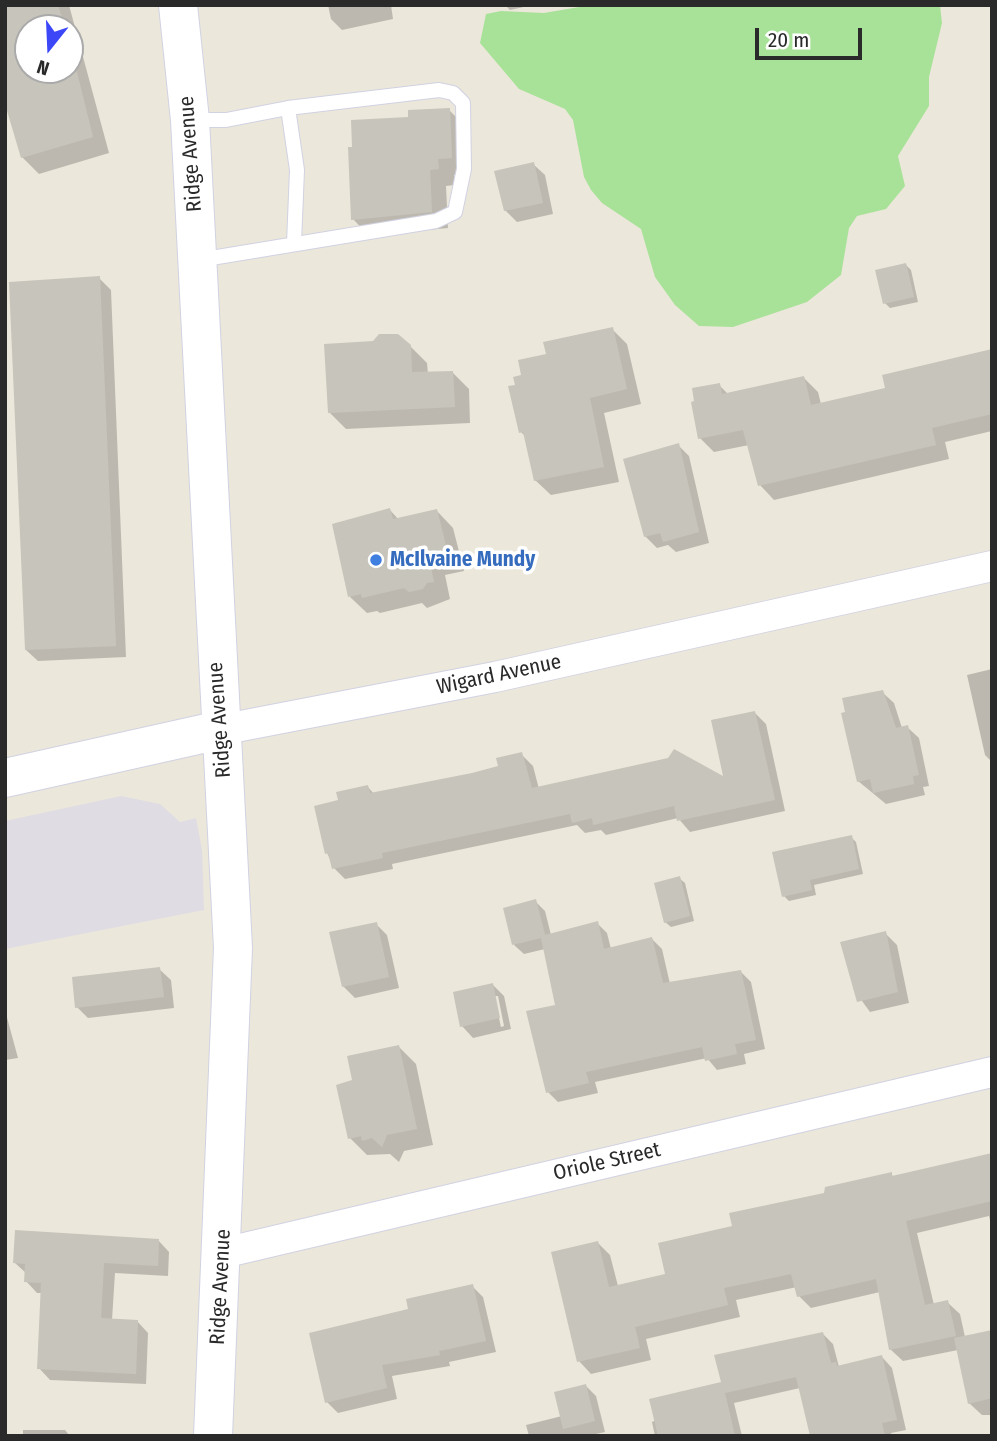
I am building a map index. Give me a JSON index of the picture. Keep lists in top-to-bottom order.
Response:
{
  "streets": {
    "main road": ["Ridge Avenue", "Wigard Avenue"],
    "street": ["Oriole Street"]
  },
  "crossings": [
    ["Ridge Avenue", "Wigard Avenue"],
    ["Ridge Avenue", "Oriole Street"]
  ],
  "places": ["McIlvaine Mundy"],
  "scale_bar": "20 m",
  "north": "bottom"
}
